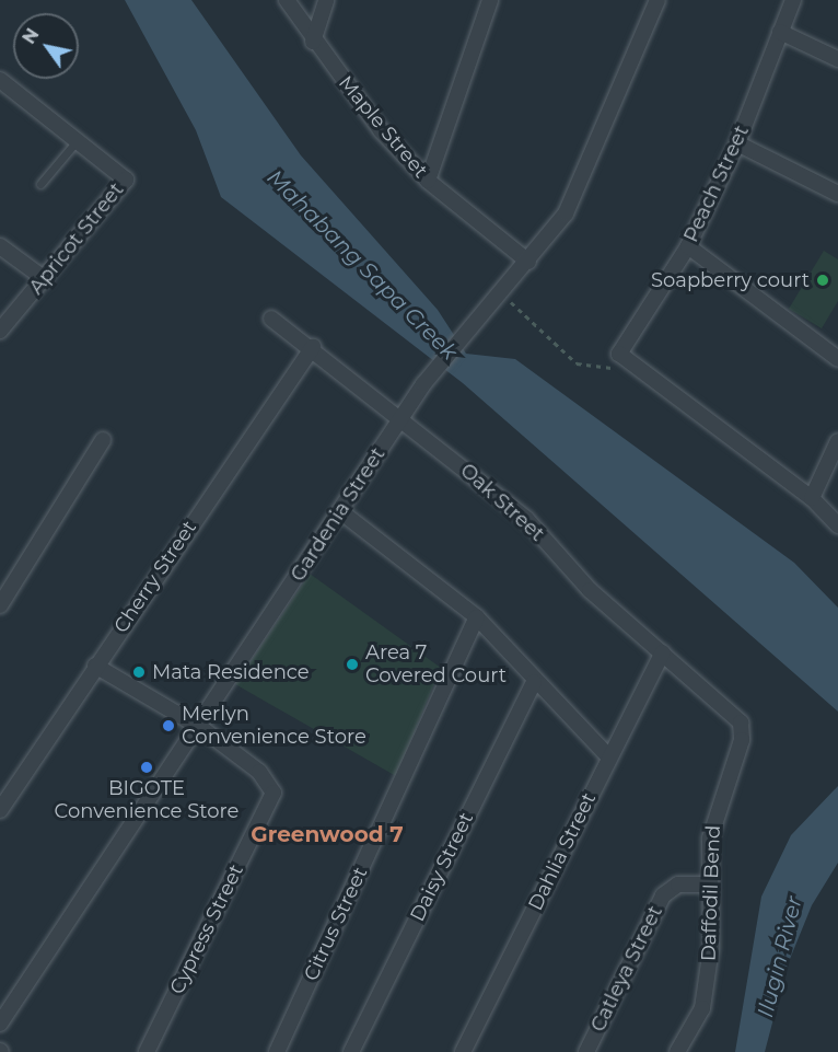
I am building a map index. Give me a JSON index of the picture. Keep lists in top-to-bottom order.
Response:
{
  "streets": {
    "street": [
      "Maple Street",
      "Peach Street",
      "Apricot Street",
      "Oak Street",
      "Gardenia Street",
      "Cherry Street",
      "Dahlia Street",
      "Daisy Street",
      "Daffodil Bend",
      "Citrus Street",
      "Cypress Street",
      "Catleya Street"
    ]
  },
  "crossings": [
    ["Maple Street", "Gardenia Street"],
    ["Oak Street", "Gardenia Street"],
    ["Oak Street", "Cherry Street"],
    ["Oak Street", "Dahlia Street"],
    ["Oak Street", "Daffodil Bend"],
    ["Gardenia Street", "Cypress Street"],
    ["Cherry Street", "Cypress Street"],
    ["Daffodil Bend", "Catleya Street"]
  ],
  "districts": ["Greenwood 7"],
  "water": ["Mahabang Sapa Creek", "Ilugin River"],
  "places": [
    "Soapberry court",
    "Area 7 Covered Court",
    "Mata Residence",
    "Merlyn Convenience Store",
    "BIGOTE Convenience Store"
  ],
  "north": "top left"
}
